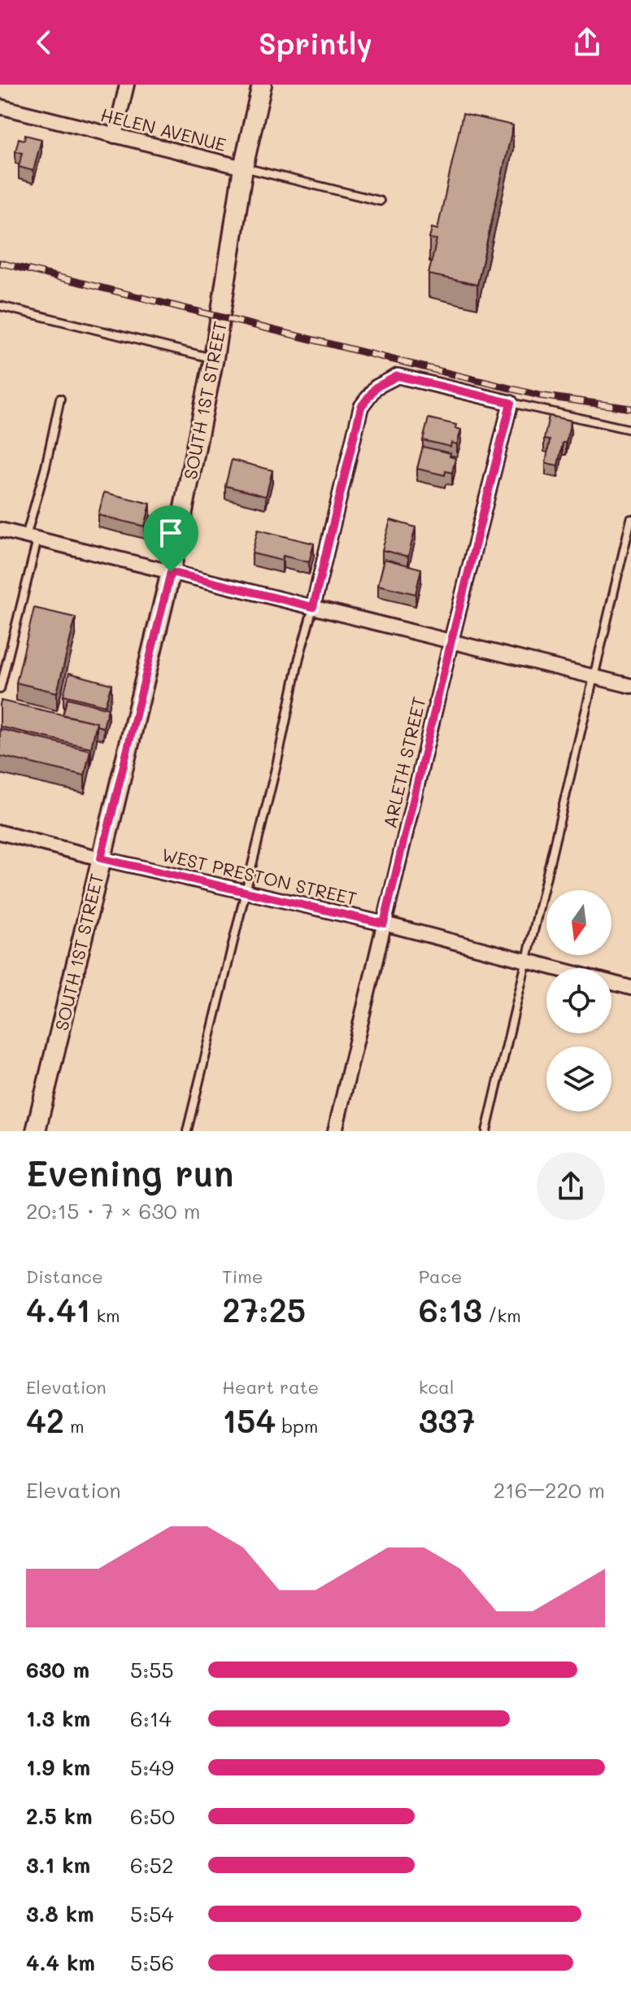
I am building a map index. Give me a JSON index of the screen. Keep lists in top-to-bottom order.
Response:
{
  "streets": {
    "street": [
      "HELEN AVENUE",
      "SOUTH 1ST STREET",
      "ARLETH STREET",
      "WEST PRESTON STREET"
    ]
  },
  "crossings": [
    ["HELEN AVENUE", "SOUTH 1ST STREET"],
    ["SOUTH 1ST STREET", "WEST PRESTON STREET"],
    ["ARLETH STREET", "WEST PRESTON STREET"]
  ],
  "north": "bottom",
  "page": {
    "header": "Sprintly",
    "heading": ["Evening run", "20:15 · 7 × 630 m"],
    "stats": [
      ["Distance", "4.41 km"],
      ["Time", "27:25"],
      ["Pace", "6:13 /km"],
      ["Elevation", "42 m"],
      ["Heart rate", "154 bpm"],
      ["kcal", "337"]
    ],
    "chart": ["Elevation", "216–220 m"],
    "list": [
      {
        "name": "630 m",
        "note": "5:55"
      },
      {
        "name": "1.3 km",
        "note": "6:14"
      },
      {
        "name": "1.9 km",
        "note": "5:49"
      },
      {
        "name": "2.5 km",
        "note": "6:50"
      },
      {
        "name": "3.1 km",
        "note": "6:52"
      },
      {
        "name": "3.8 km",
        "note": "5:54"
      },
      {
        "name": "4.4 km",
        "note": "5:56"
      }
    ]
  }
}
